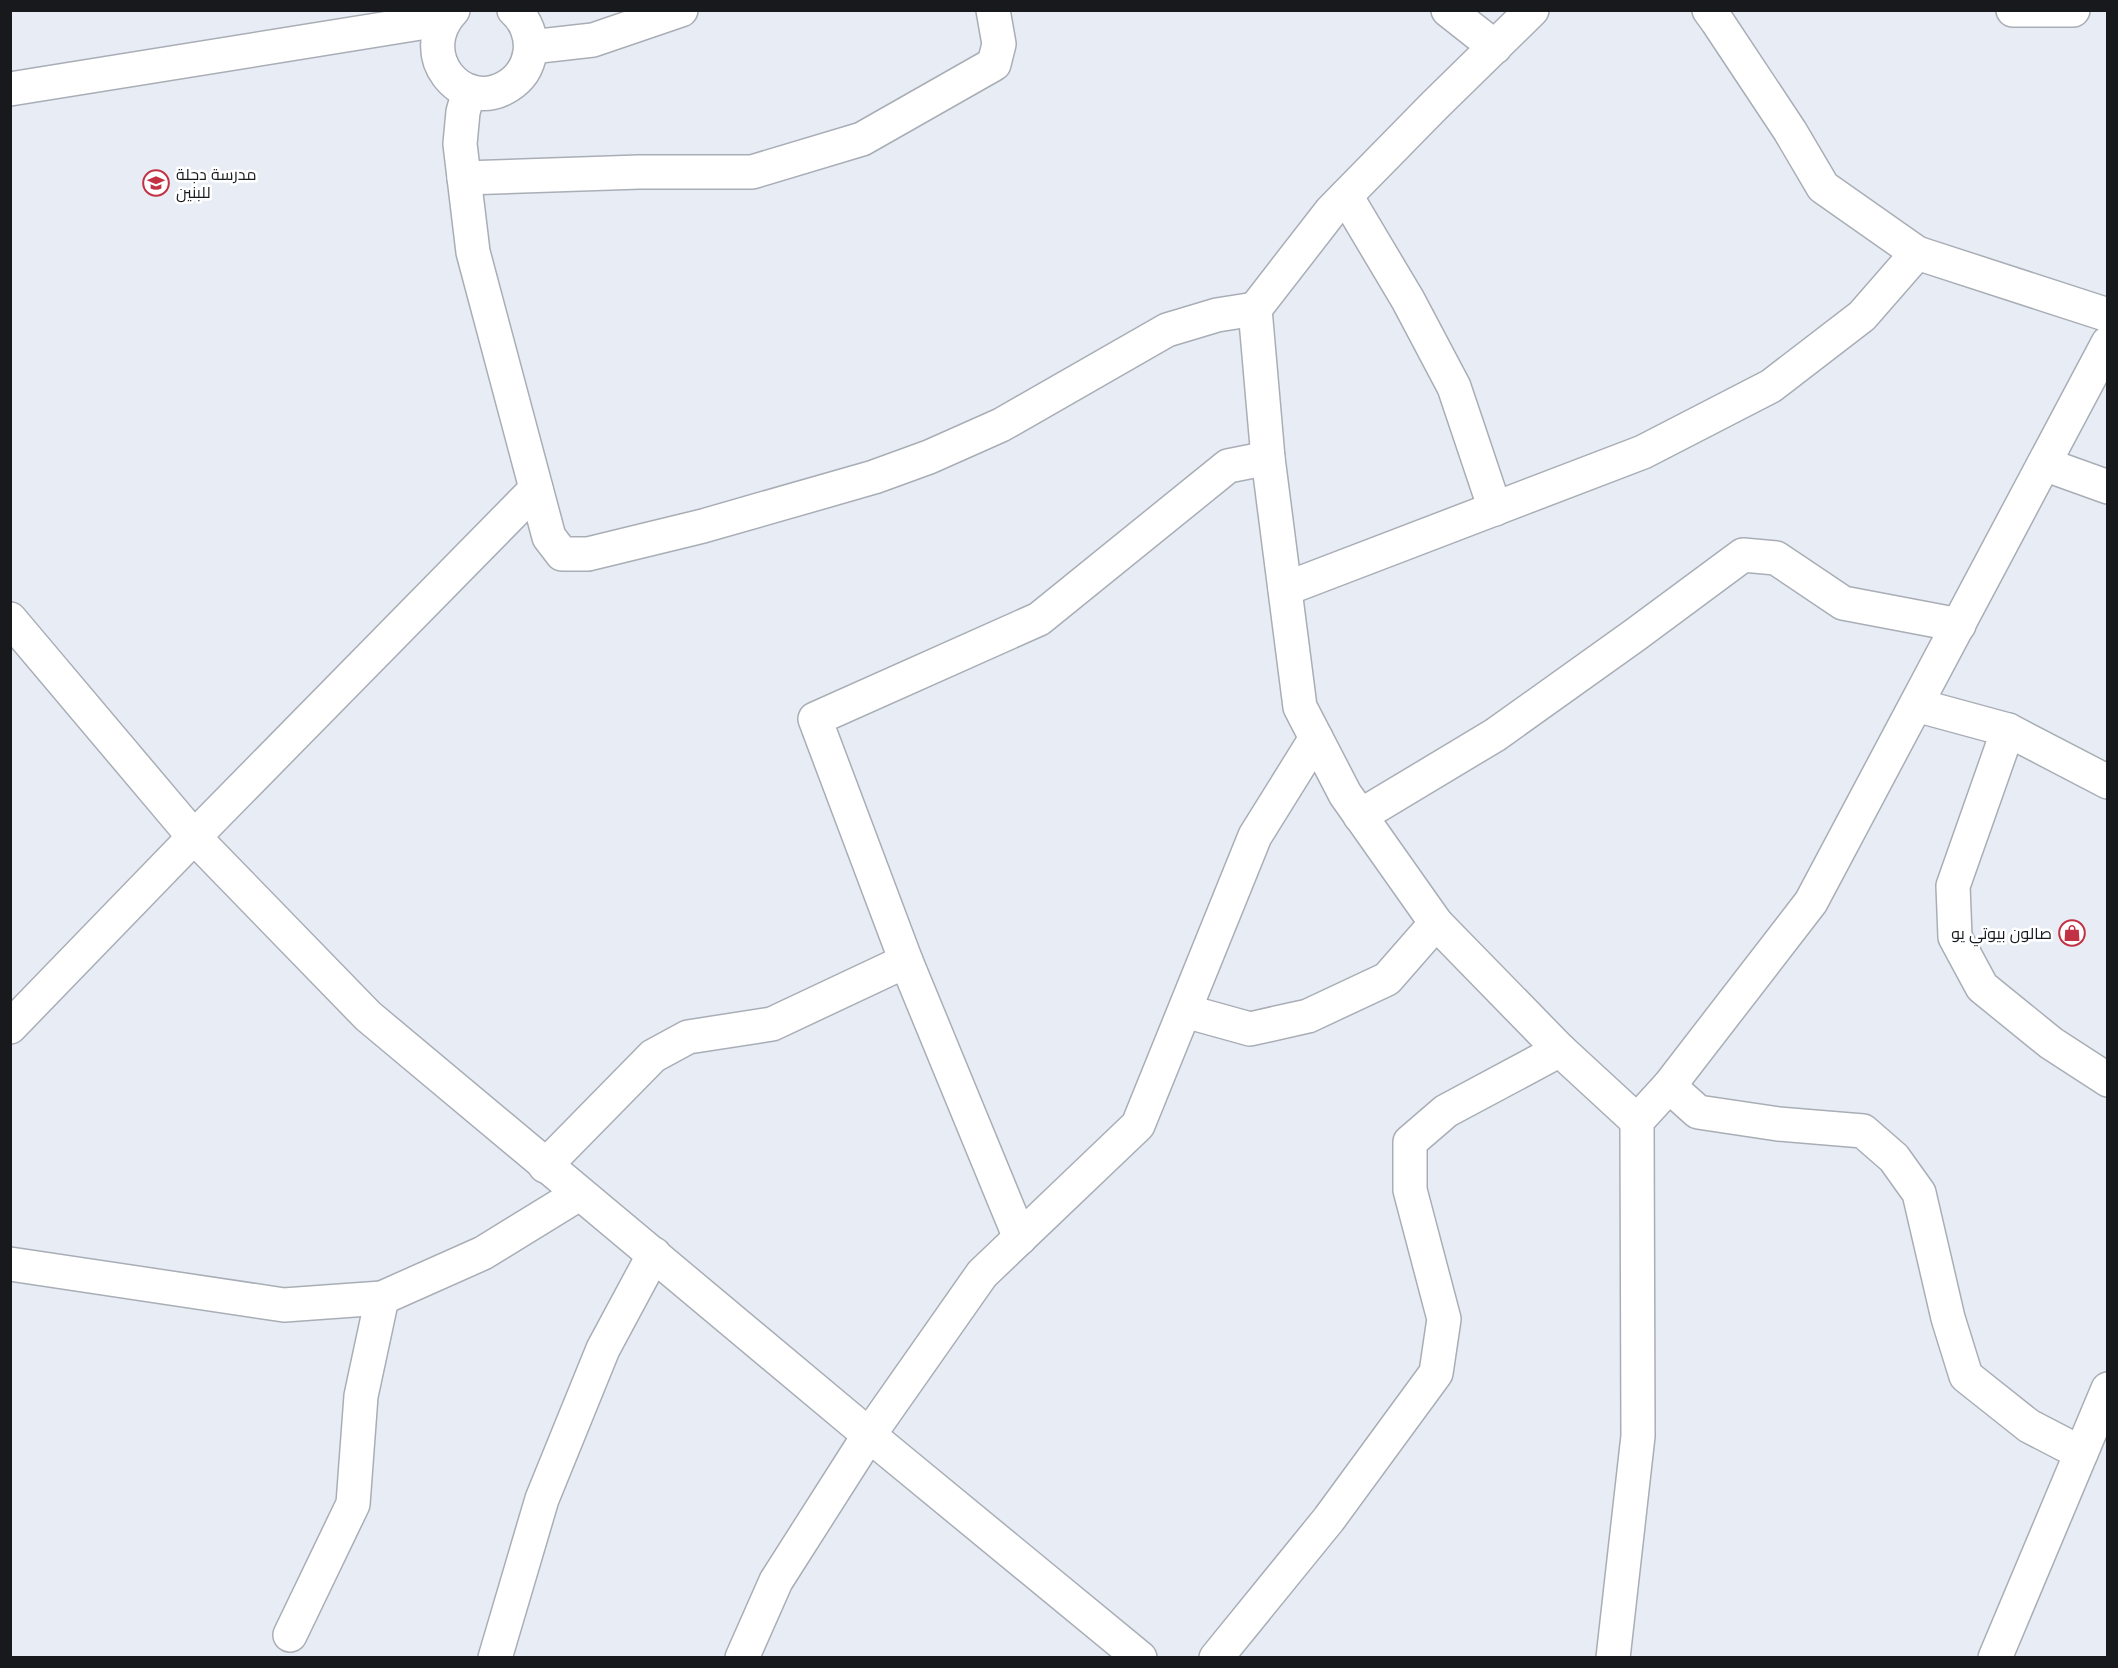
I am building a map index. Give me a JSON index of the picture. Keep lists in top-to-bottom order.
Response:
{
  "places": {
    "school or university": ["مدرسة دجلة للبنين"],
    "shop": ["صالون بيوتي يو"]
  }
}
